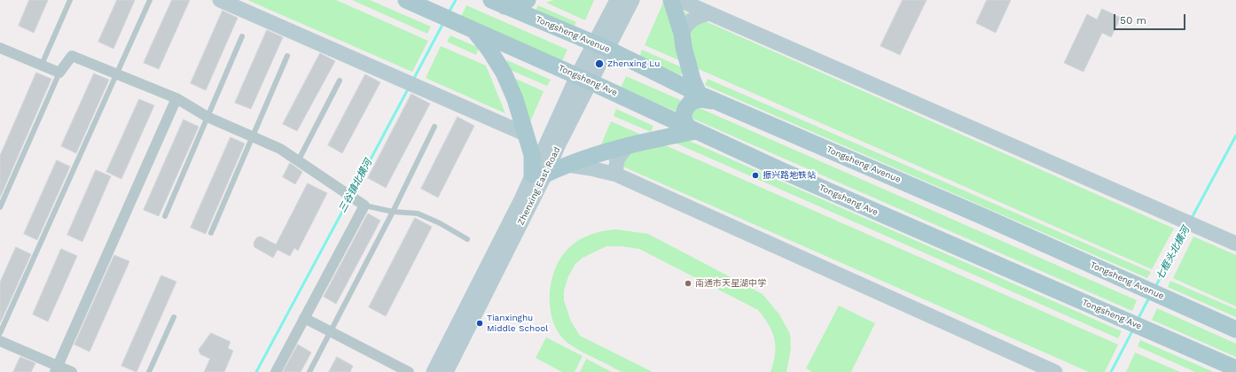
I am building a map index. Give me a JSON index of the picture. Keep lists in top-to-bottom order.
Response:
{
  "streets": {
    "main road": ["Tongsheng Avenue", "Tongsheng Ave"],
    "street": ["Zhenxing East Road"]
  },
  "crossings": [
    ["Tongsheng Avenue", "Zhenxing East Road"],
    ["Tongsheng Ave", "Zhenxing East Road"]
  ],
  "water": ["三谷镇北横河", "七框头北横河"],
  "places": [
    "Zhenxing Lu",
    "振兴路地铁站",
    "南通市天星湖中学",
    "Tianxinghu Middle School"
  ],
  "scale_bar": "50 m"
}
